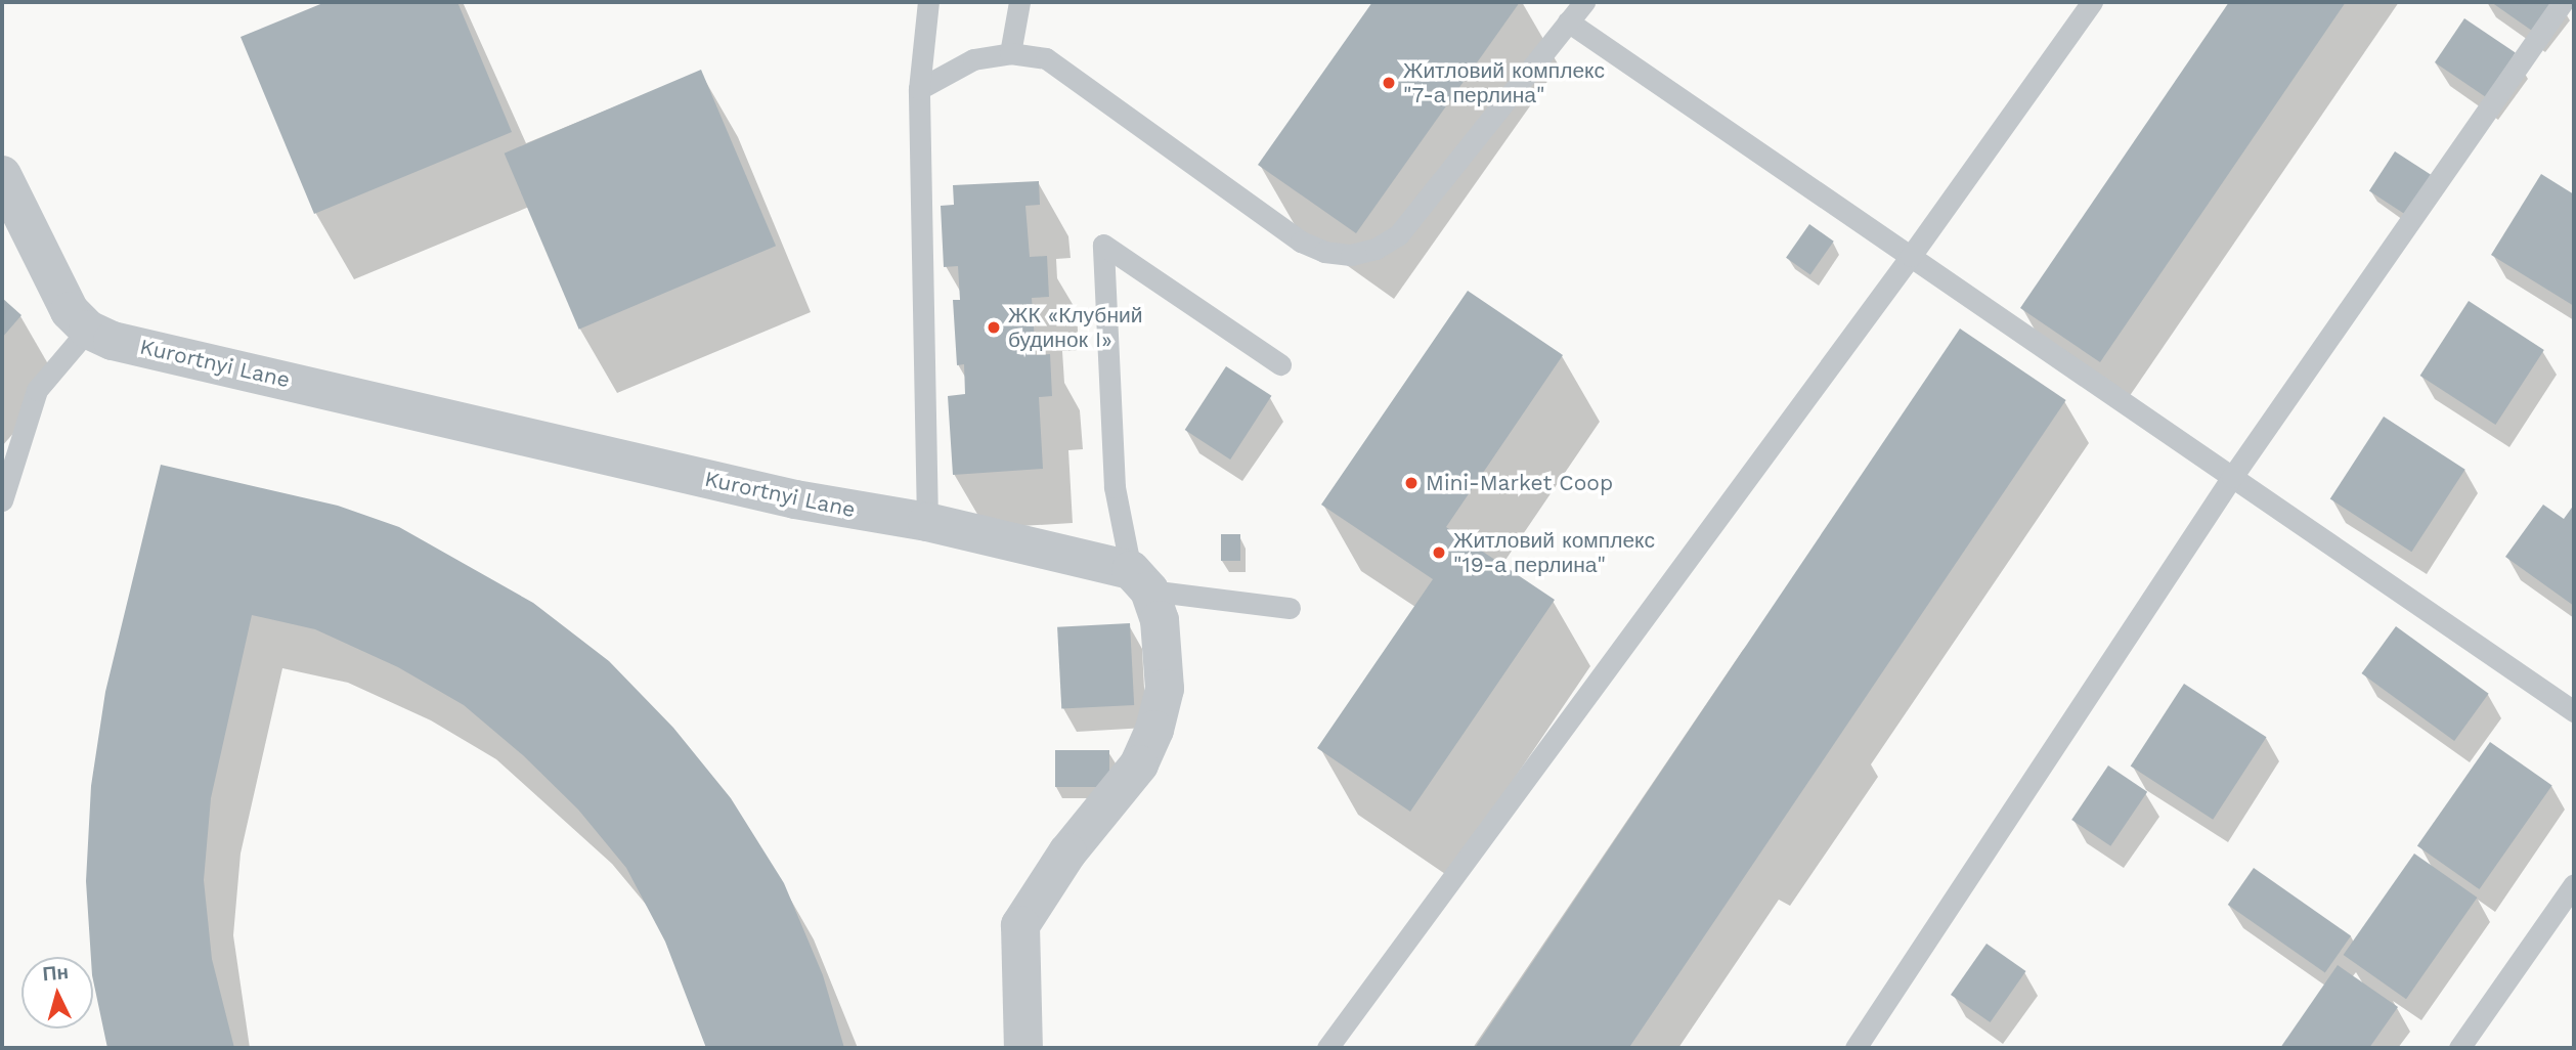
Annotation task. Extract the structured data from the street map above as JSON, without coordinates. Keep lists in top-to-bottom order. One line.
{"streets":{"street":["Kurortnyi Lane"]},"places":["Житловий комплекс \"7-а перлина\"","ЖК «Клубний будинок I»","Mini-Market Coop","Житловий комплекс \"19-а перлина\""],"north":"top"}
